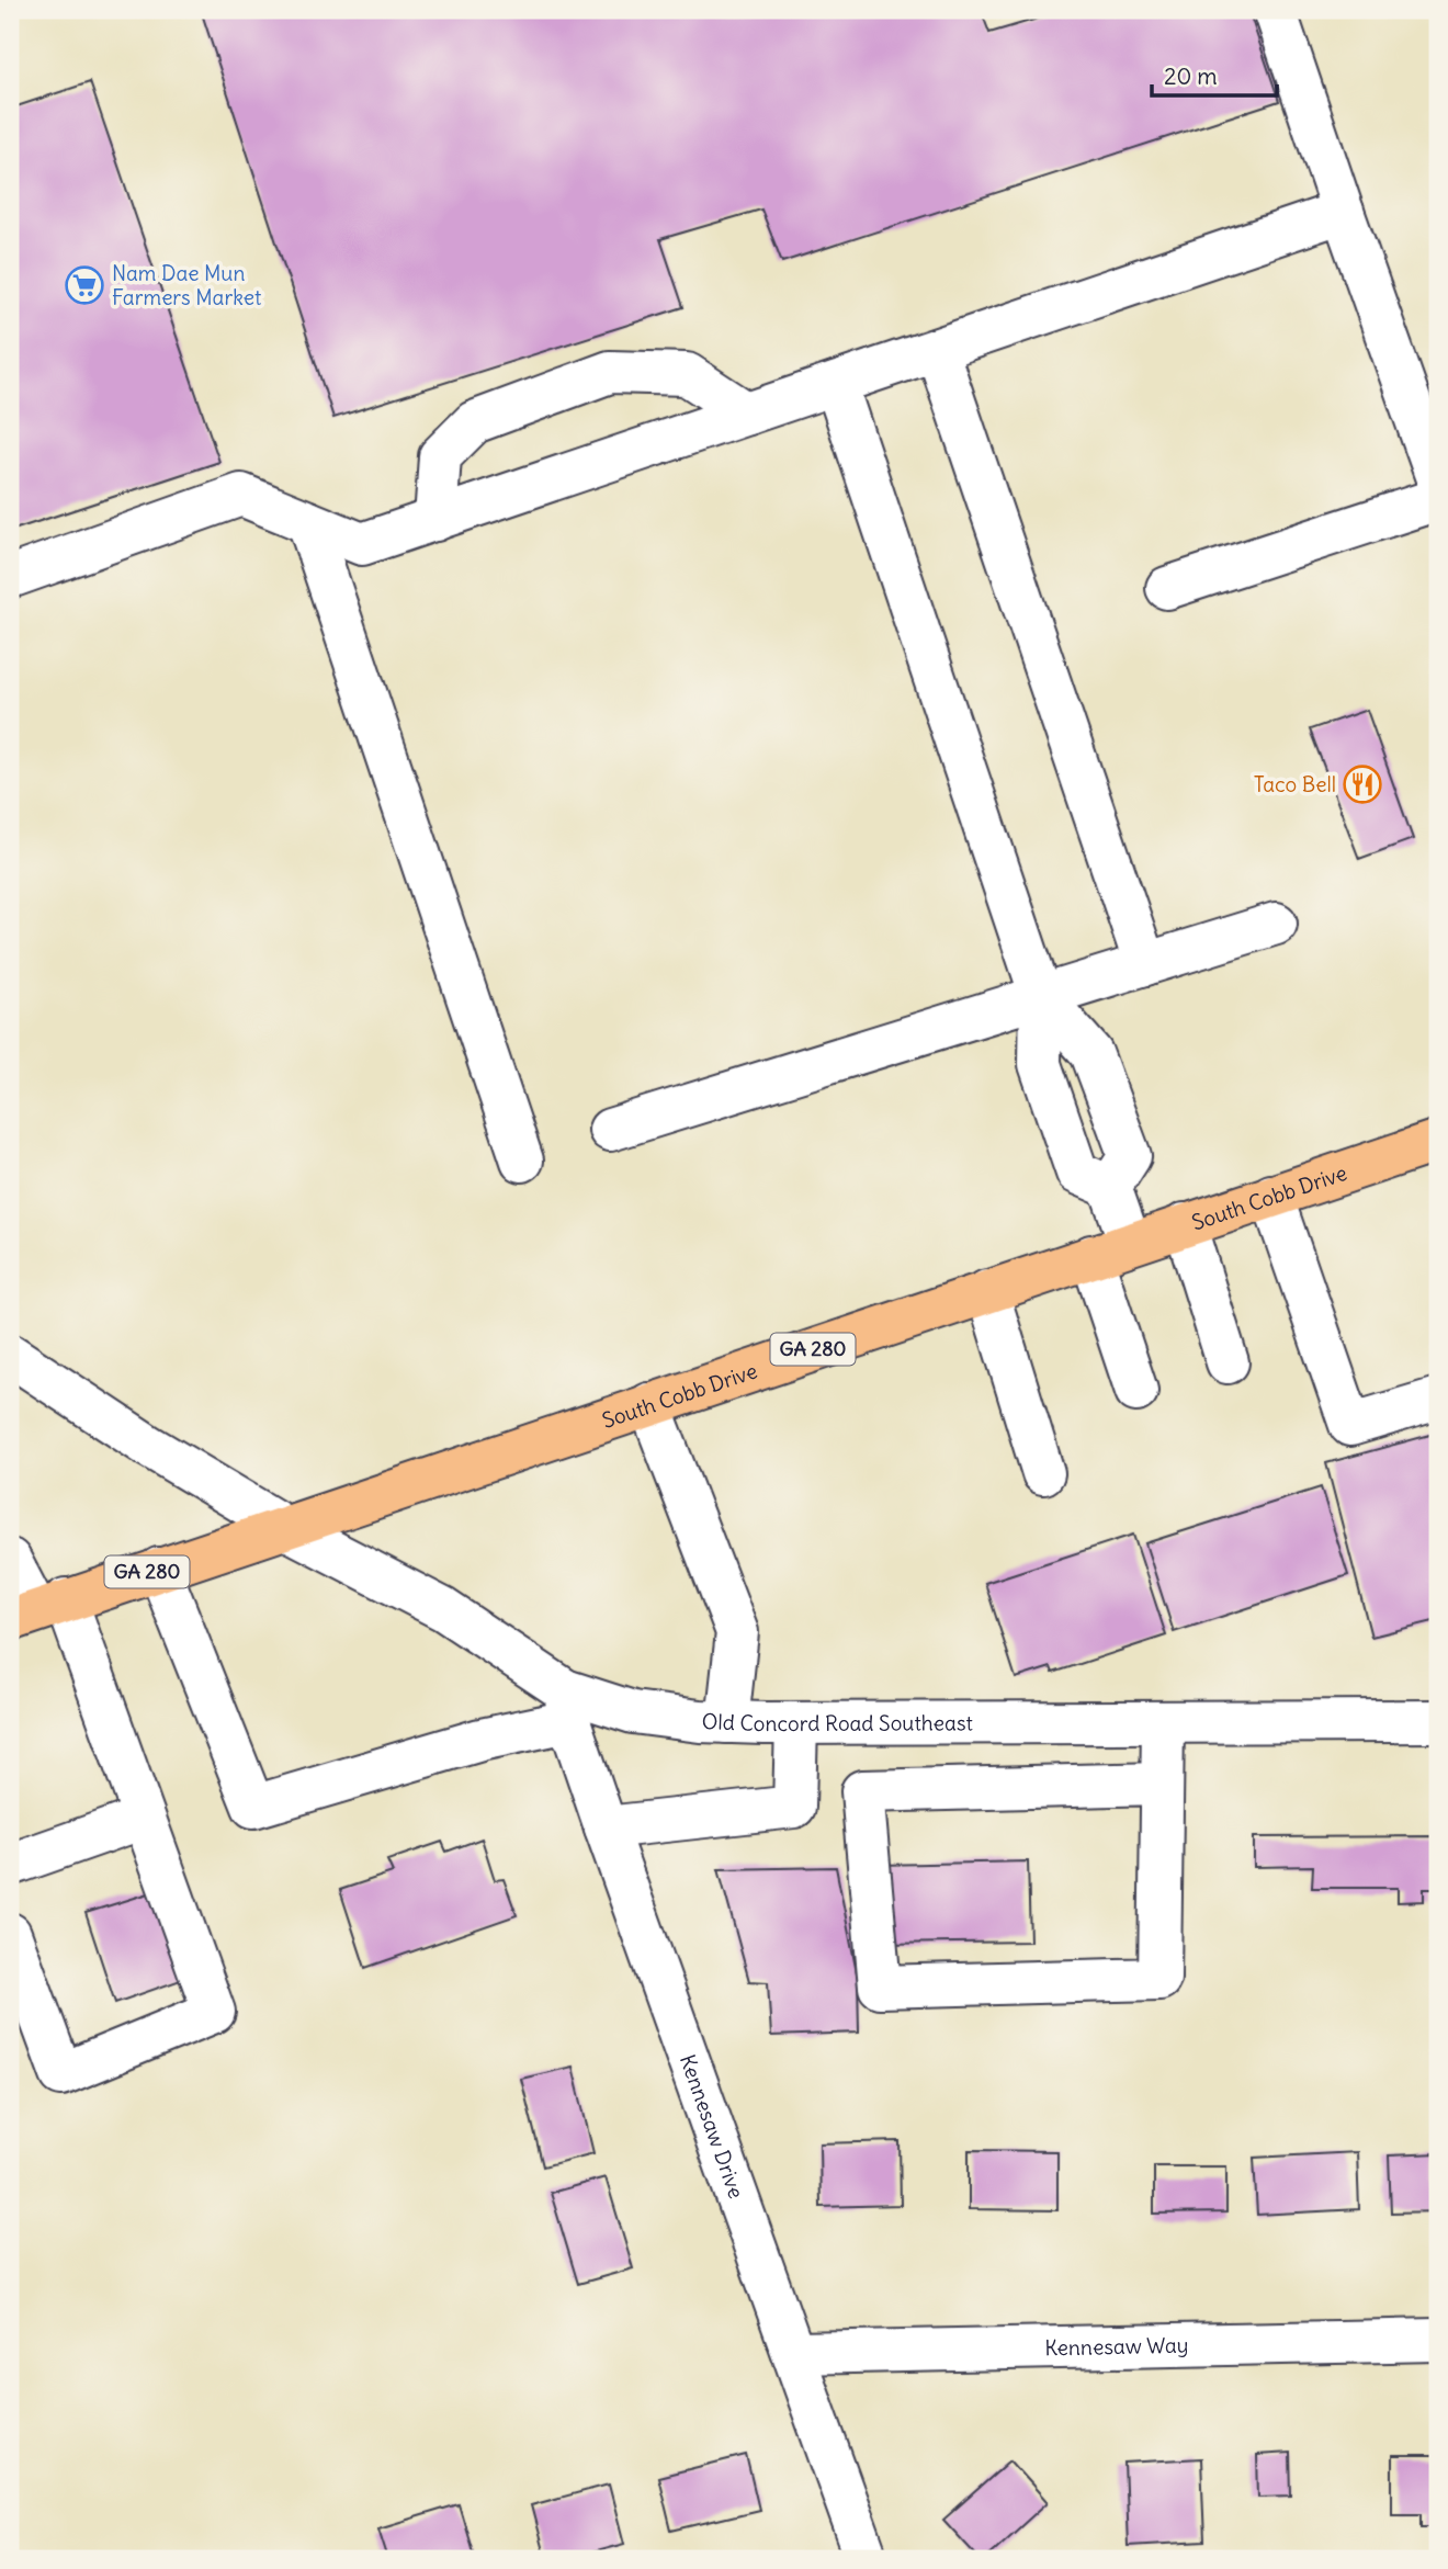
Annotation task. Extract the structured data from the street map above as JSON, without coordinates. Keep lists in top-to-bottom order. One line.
{"streets":{"main road":["South Cobb Drive","GA 280"],"street":["Old Concord Road Southeast","Kennesaw Drive","Kennesaw Way"]},"crossings":[["South Cobb Drive","Old Concord Road Southeast"],["Old Concord Road Southeast","Kennesaw Drive"],["Kennesaw Drive","Kennesaw Way"]],"places":{"supermarket":["Nam Dae Mun Farmers Market"],"restaurant":["Taco Bell"]},"scale_bar":"20 m"}
